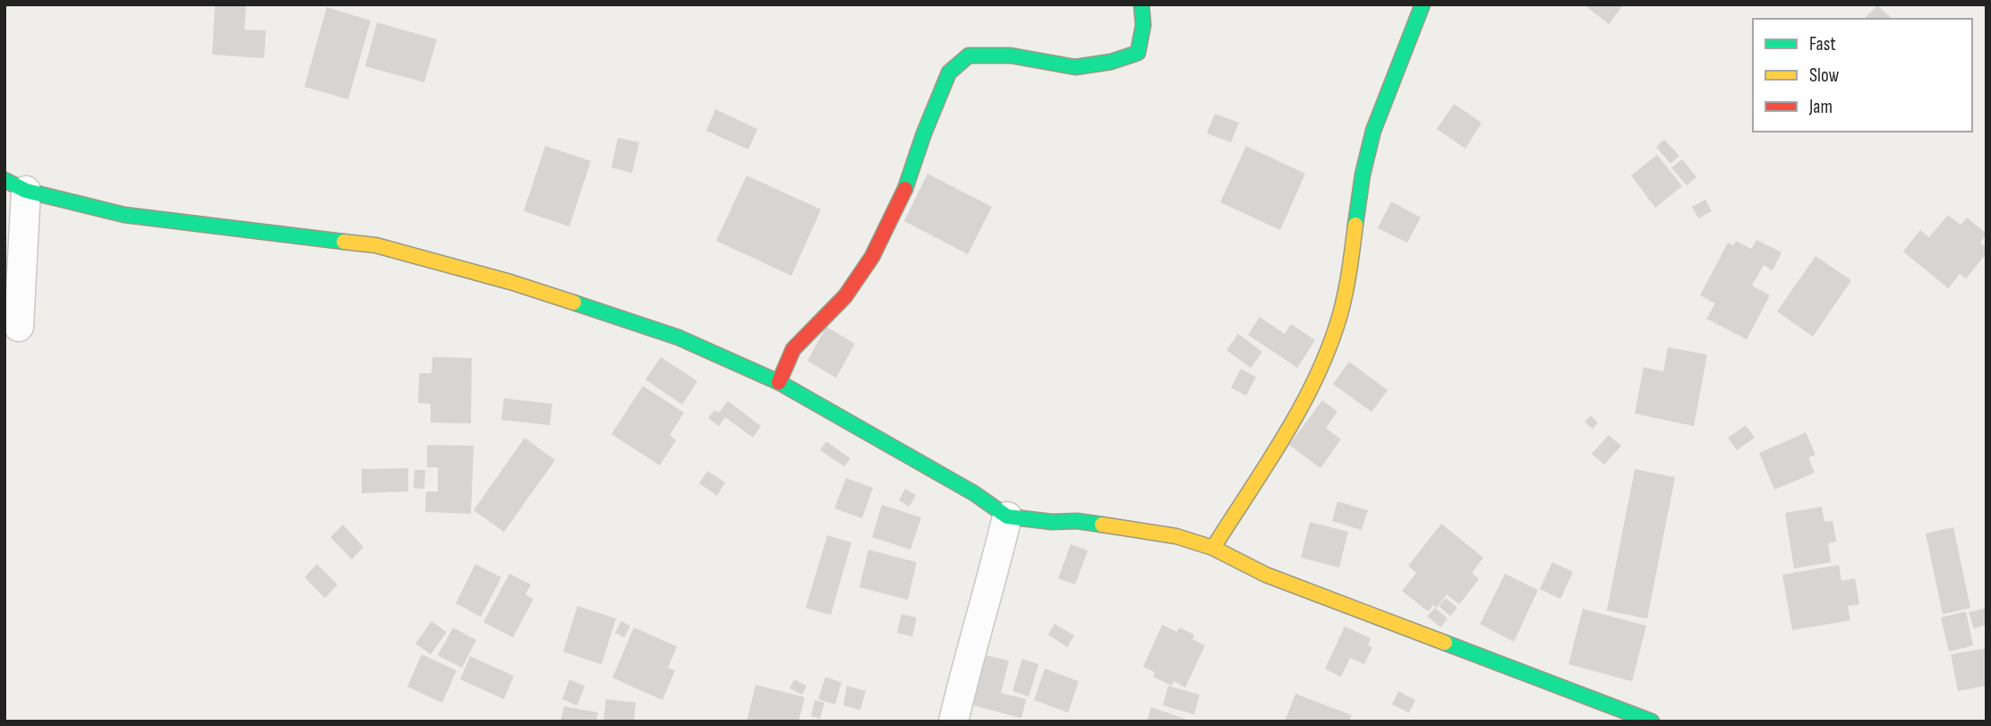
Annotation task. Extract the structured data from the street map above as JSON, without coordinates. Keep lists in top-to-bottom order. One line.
{"legend":["Fast","Slow","Jam"]}
